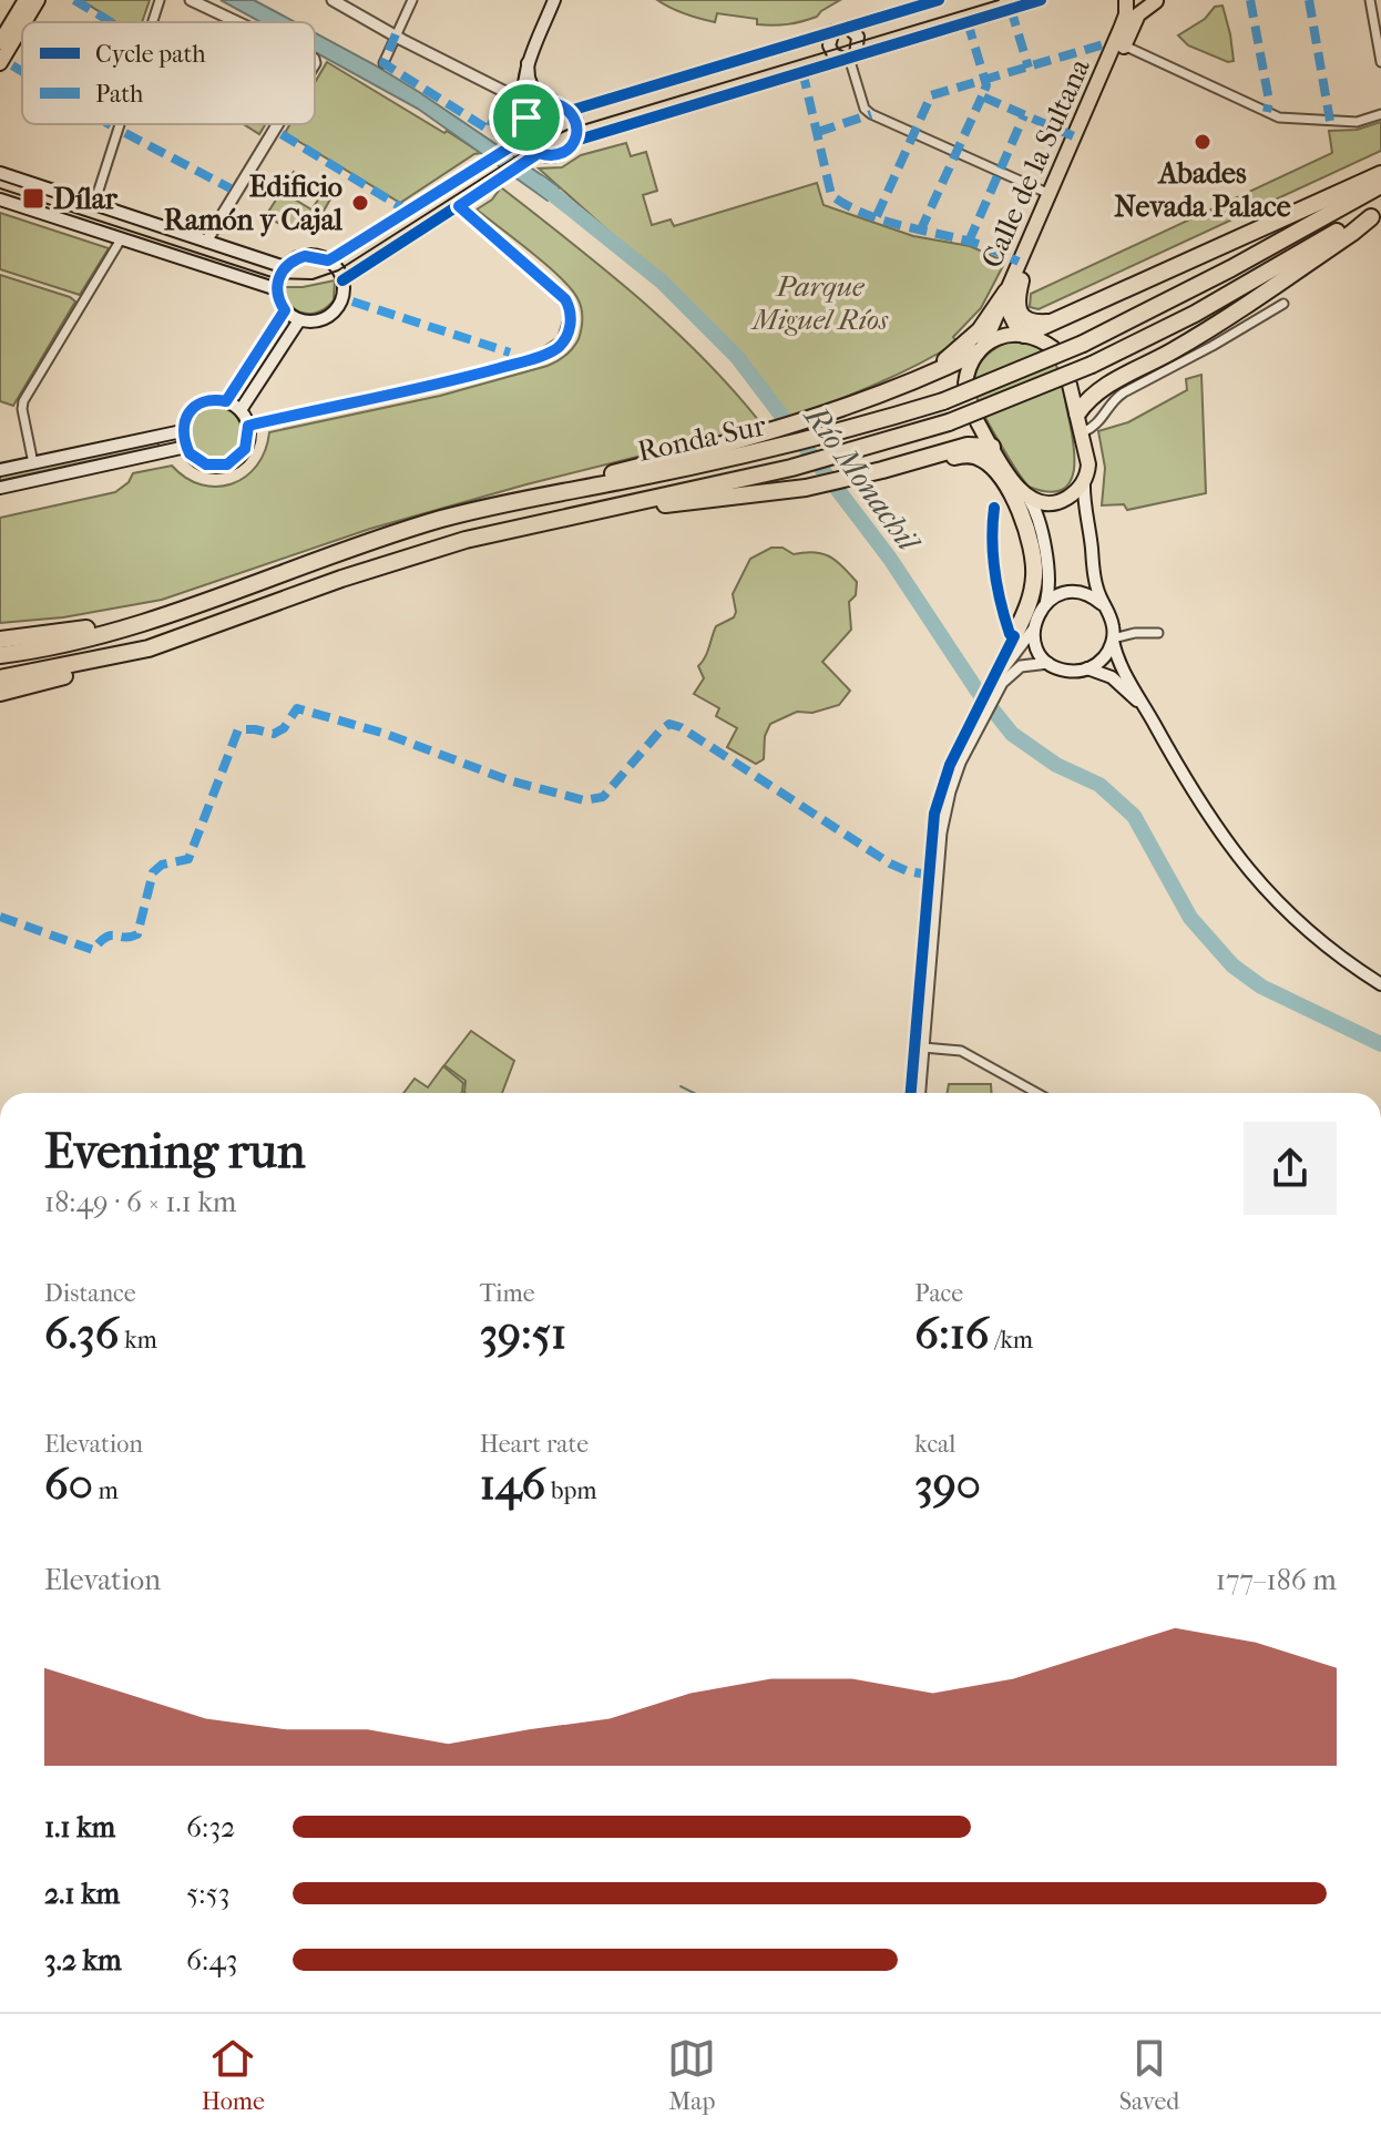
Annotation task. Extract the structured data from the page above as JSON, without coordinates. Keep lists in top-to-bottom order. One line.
{"streets":{"highway":["Ronda Sur"],"main road":["Calle de la Sultana"]},"water":["Río Monachil"],"parks":["Parque Miguel Ríos"],"places":{"other":["Abades Nevada Palace","Edificio Ramón y Cajal"],"transit":["Dílar"]},"legend":["Cycle path","Path"],"page":{"heading":["Evening run","18:49 · 6 × 1.1 km"],"stats":[["Distance","6.36 km"],["Time","39:51"],["Pace","6:16 /km"],["Elevation","60 m"],["Heart rate","146 bpm"],["kcal","390"]],"chart":["Elevation","177–186 m"],"list":[{"name":"1.1 km","note":"6:32"},{"name":"2.1 km","note":"5:53"},{"name":"3.2 km","note":"6:43"}],"tabs":["Home","Map","Saved"]}}
